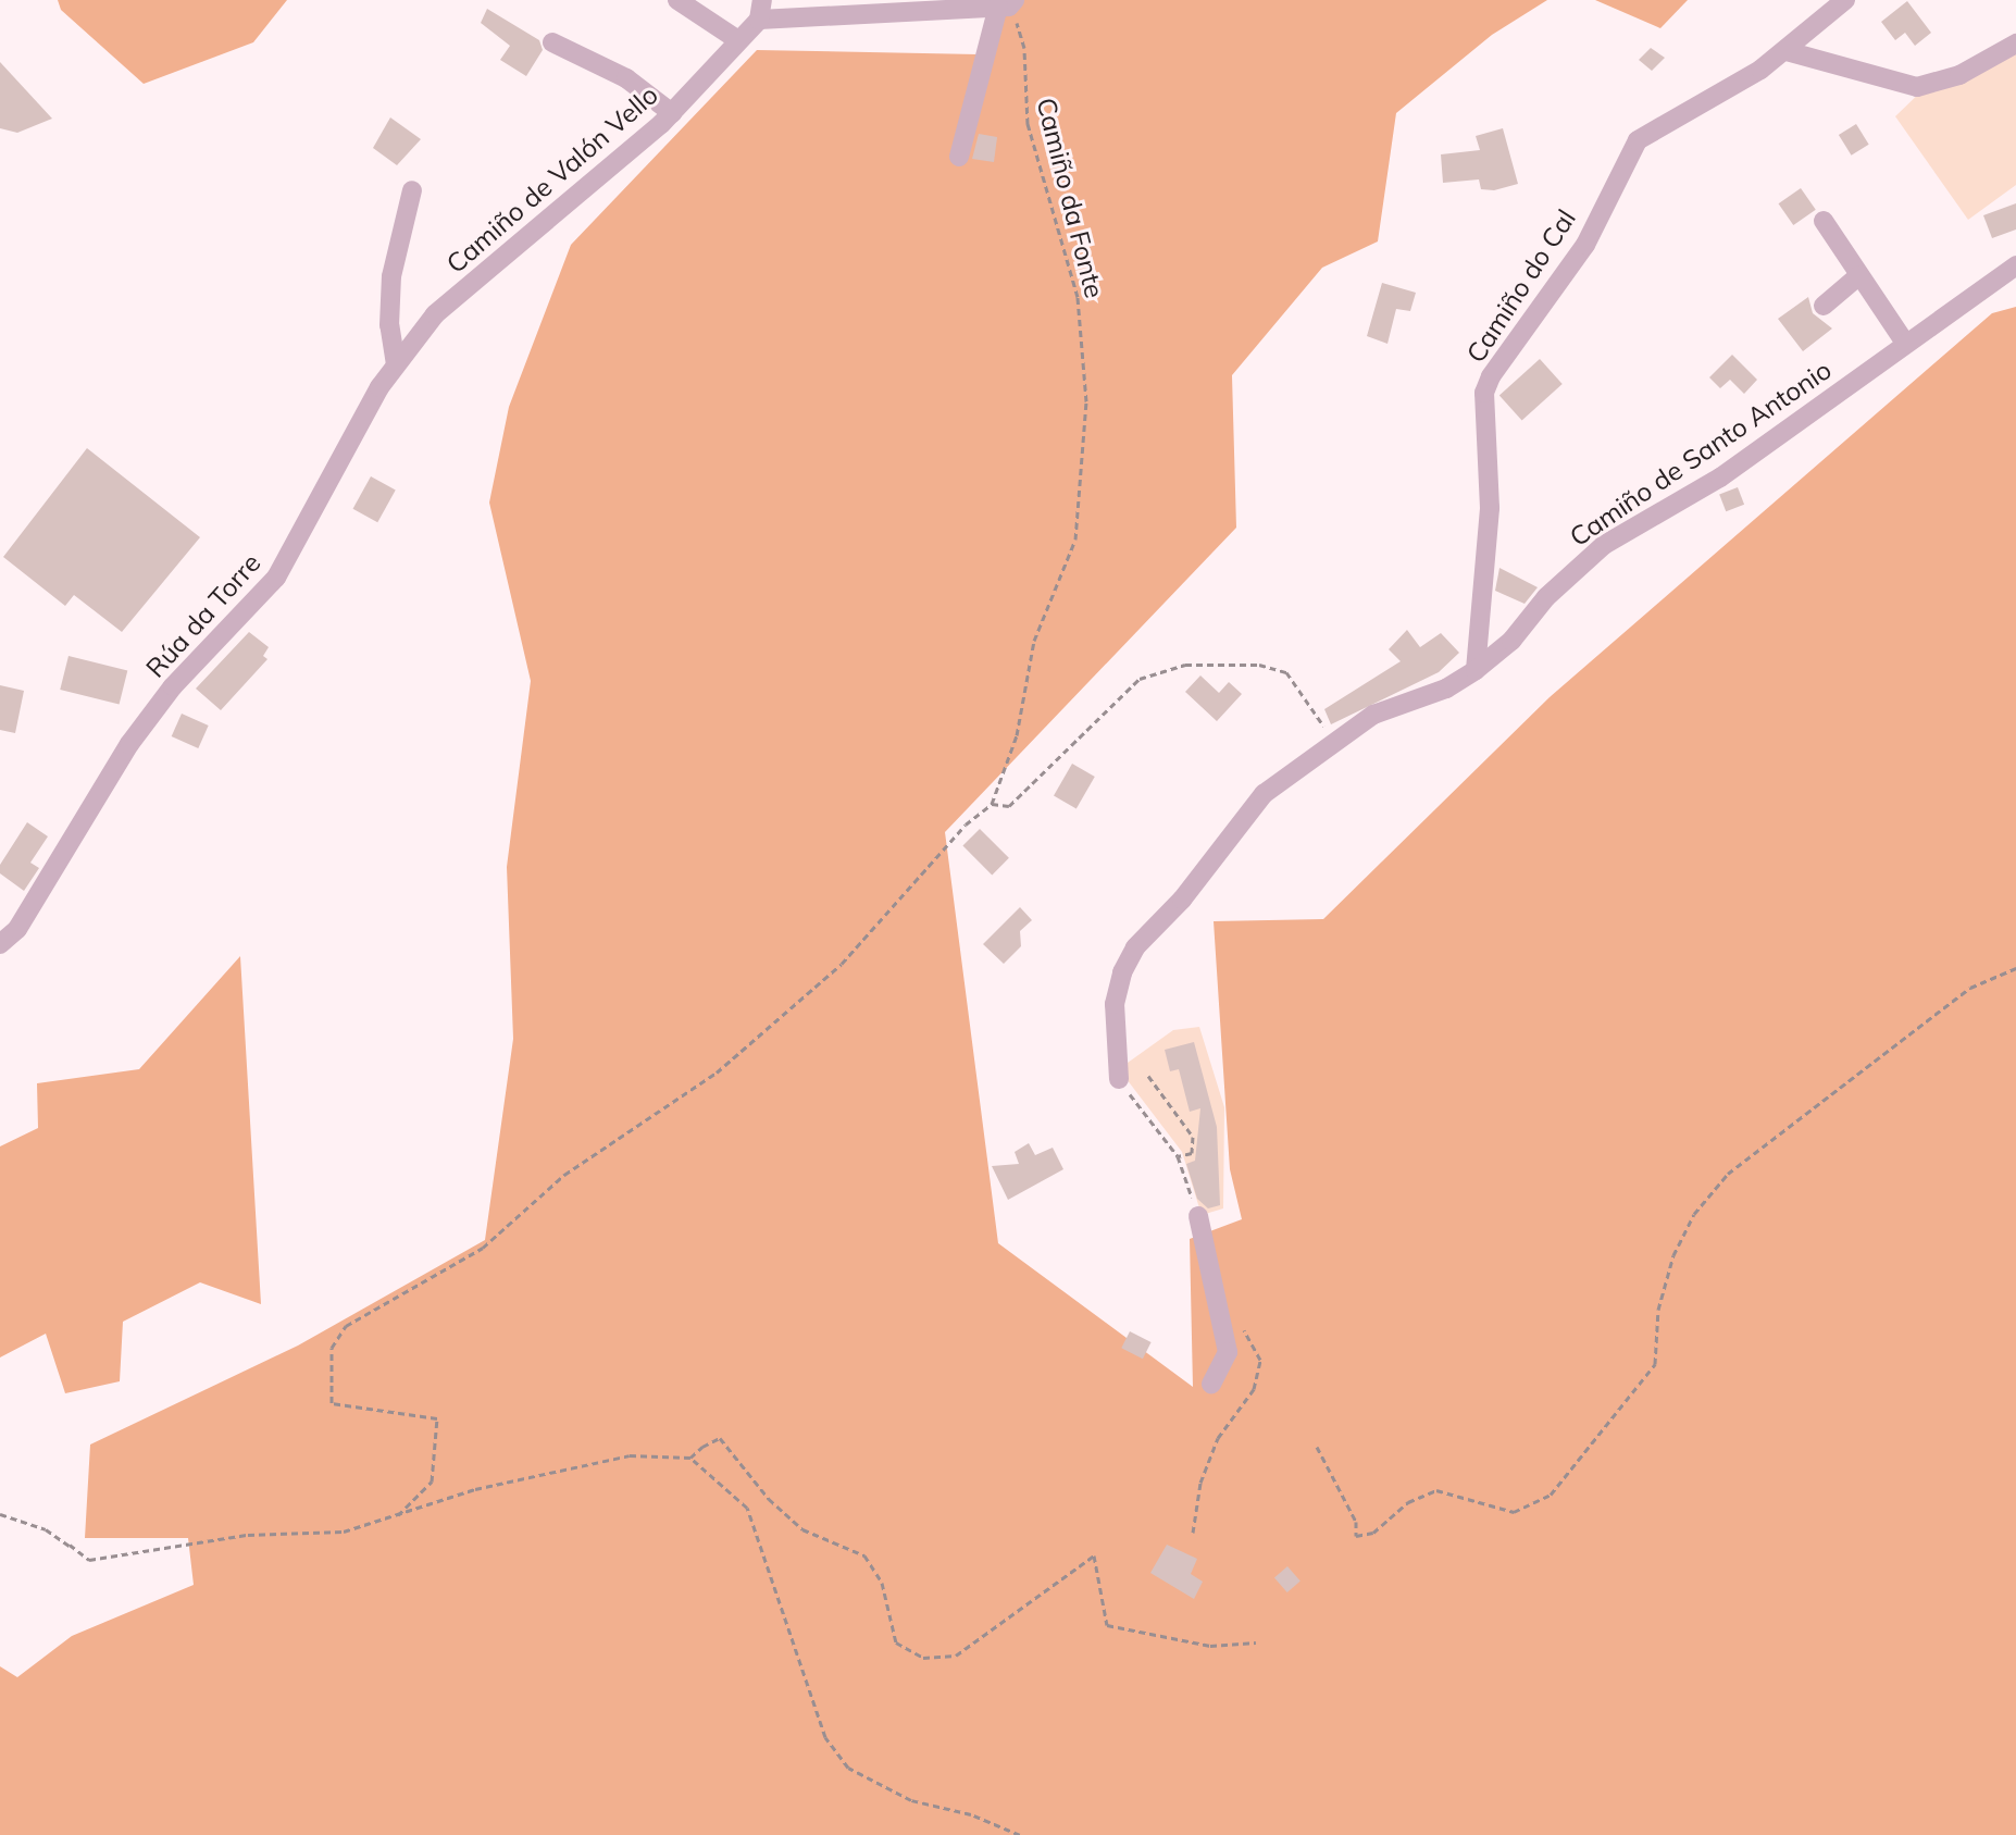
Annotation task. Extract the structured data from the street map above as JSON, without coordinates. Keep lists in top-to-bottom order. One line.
{"streets":{"street":["Camiño de Valón Vello","Camiño do Cal","Camiño de Santo Antonio","Rúa da Torre"],"path":["Camiño da Fonte"]},"crossings":[["Camiño de Valón Vello","Rúa da Torre"],["Camiño do Cal","Camiño de Santo Antonio"]]}
